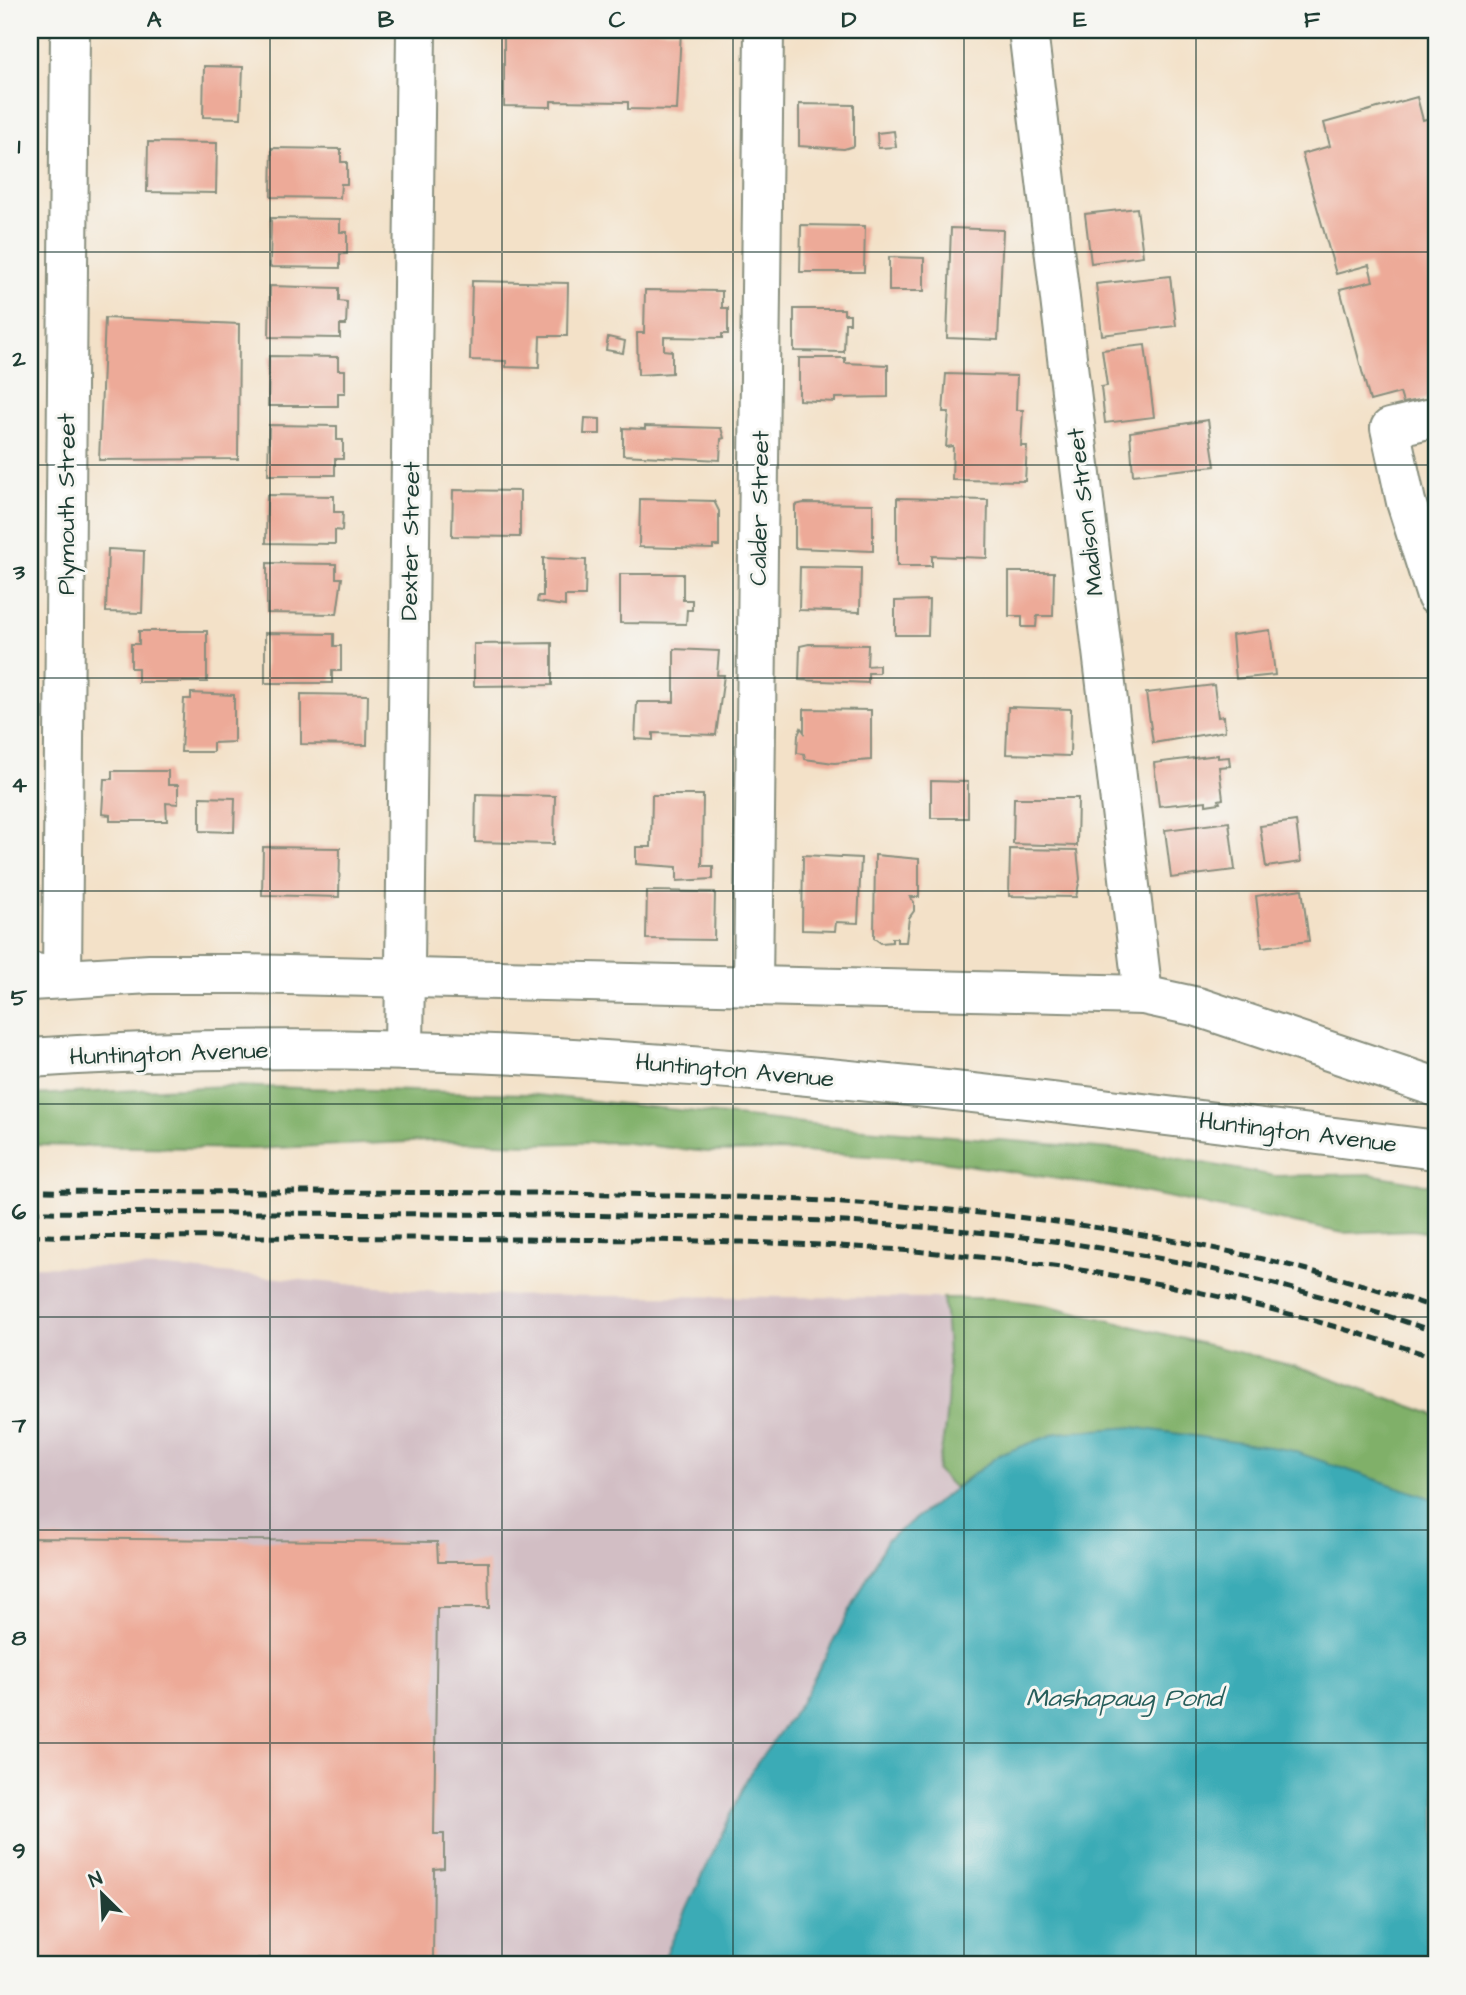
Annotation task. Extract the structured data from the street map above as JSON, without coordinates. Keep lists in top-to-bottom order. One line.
{"streets":{"street":["Plymouth Street","Calder Street","Madison Street","Dexter Street","Huntington Avenue"]},"crossings":[["Dexter Street","Huntington Avenue"]],"water":["Mashapaug Pond"],"north":"top left","grid":{"columns":["A","B","C","D","E","F"],"rows":["1","2","3","4","5","6","7","8","9"]}}
